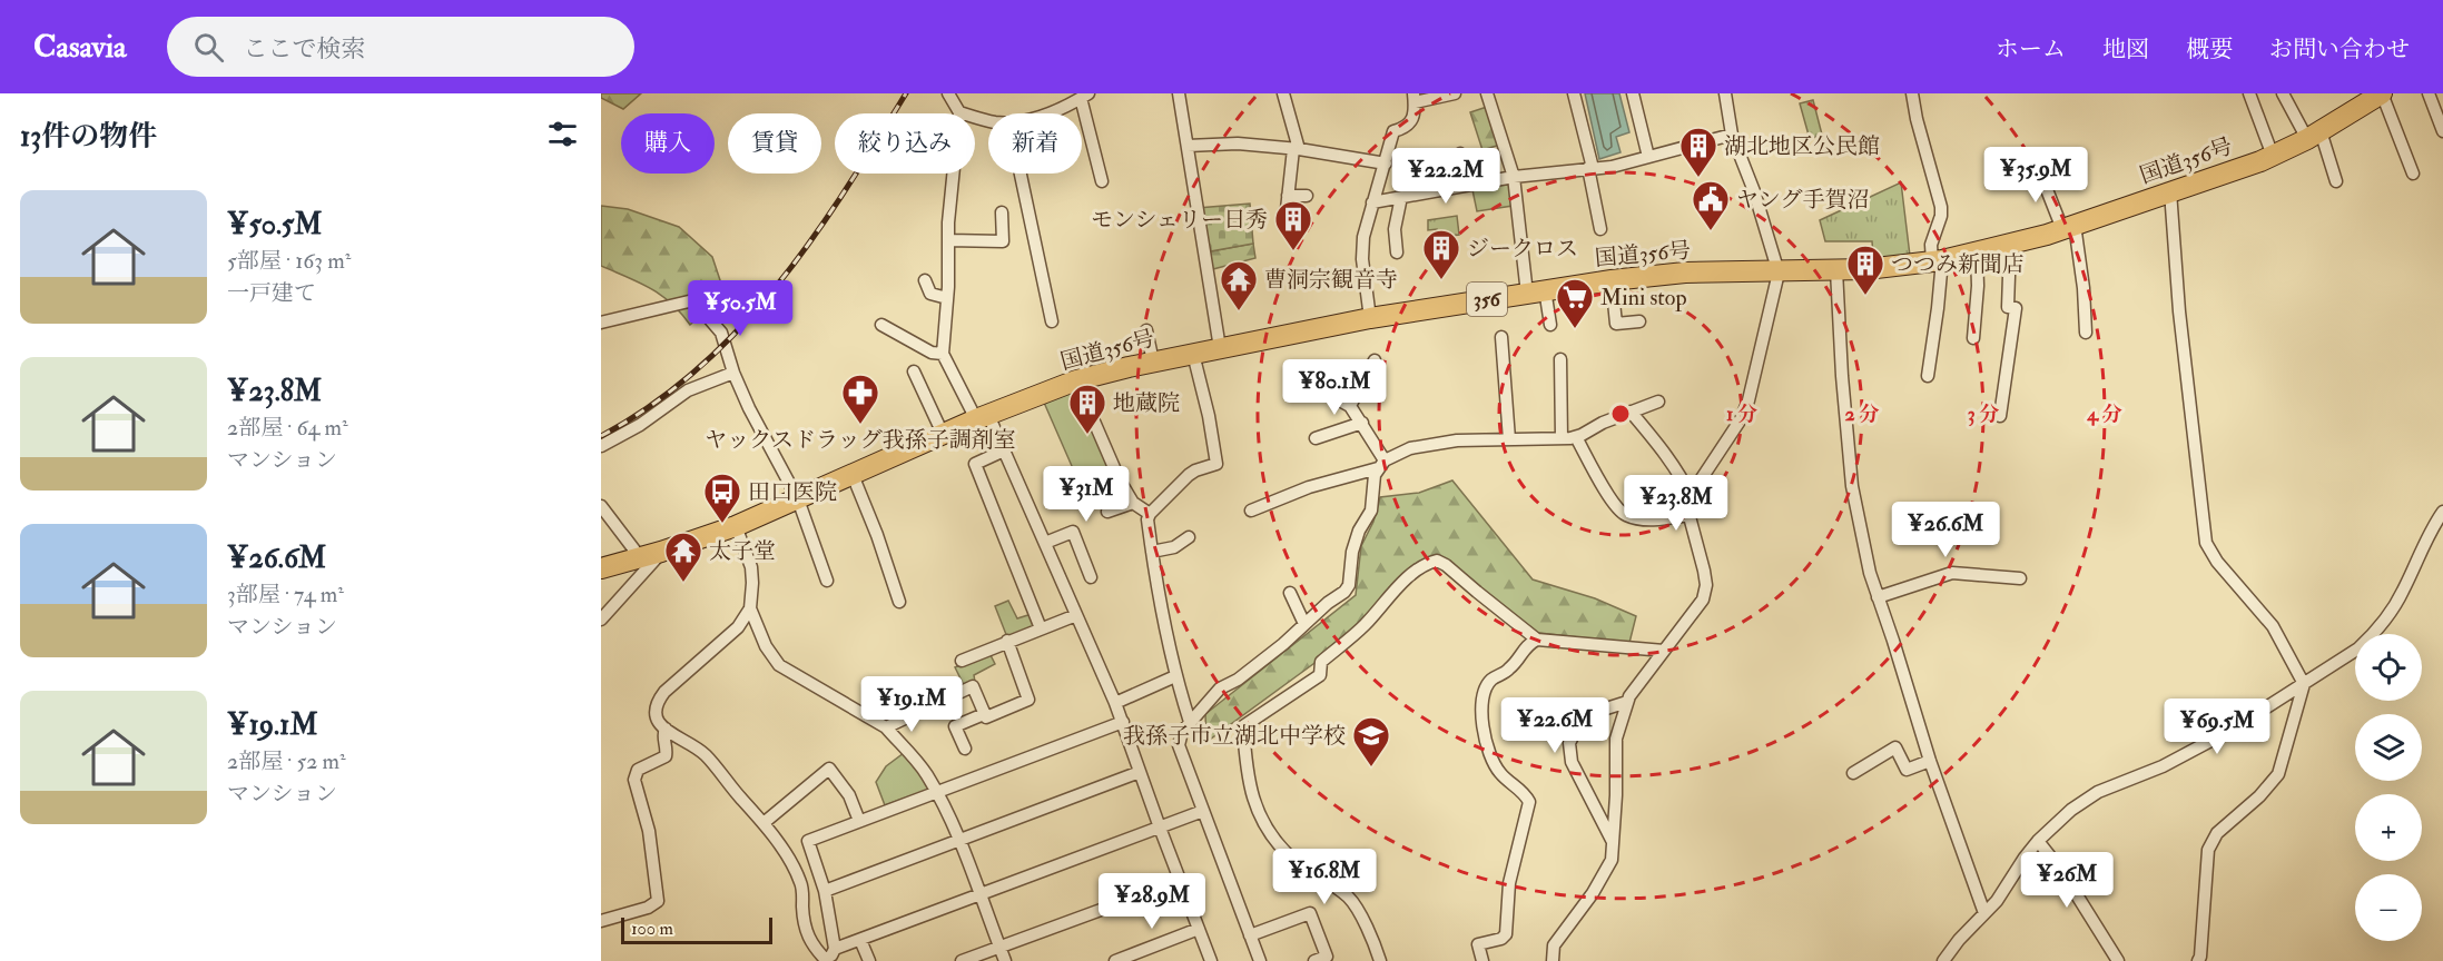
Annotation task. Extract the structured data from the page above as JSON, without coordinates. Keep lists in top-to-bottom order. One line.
{"streets":{"highway":["国道356号","356"]},"places":{"building":["湖北地区公民館","モンシェリー日秀","ジークロス","つつみ新聞店","地蔵院"],"public building":["ヤング手賀沼"],"temple":["曹洞宗観音寺","太子堂"],"supermarket":["Mini stop"],"pharmacy":["ヤックスドラッグ我孫子調剤室"],"bus stop":["田口医院"],"school or university":["我孫子市立湖北中学校"]},"scale_bar":"100 m","page":{"header":"Casavia","search":"ここで検索","nav":["ホーム","地図","概要","お問い合わせ"],"heading":"13件の物件","chip":["購入","賃貸","絞り込み","新着"],"price":["¥35.9M","¥22.2M","¥50.5M","¥80.1M","¥31M","¥23.8M","¥26.6M","¥19.1M","¥22.6M","¥69.5M","¥16.8M","¥26M","¥28.9M"],"list":[{"name":"¥50.5M","note":"5部屋 · 163 m² · 一戸建て"},{"name":"¥23.8M","note":"2部屋 · 64 m² · マンション"},{"name":"¥26.6M","note":"3部屋 · 74 m² · マンション"},{"name":"¥19.1M","note":"2部屋 · 52 m² · マンション"}],"map_buttons":["+","−"],"scale":"100 m"},"rings":["1 分","2 分","3 分","4 分"]}
